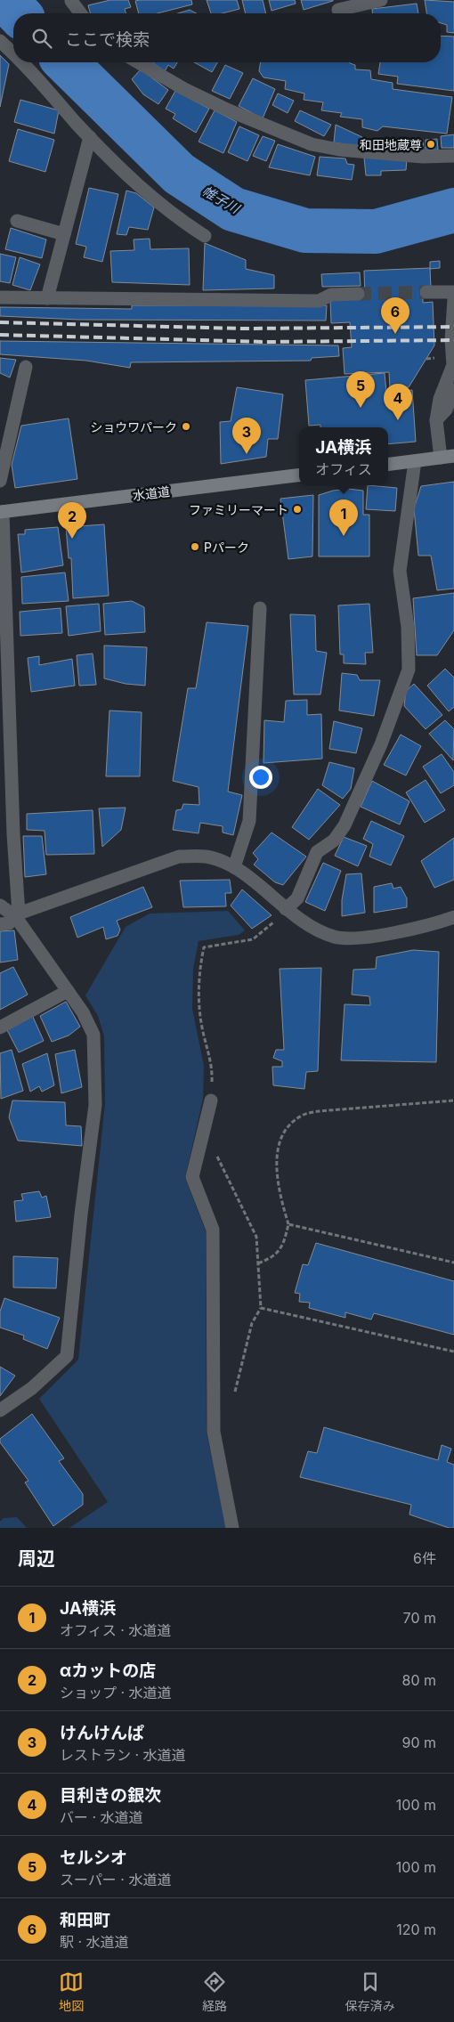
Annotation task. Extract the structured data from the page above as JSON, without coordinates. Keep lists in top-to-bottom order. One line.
{"streets":{"street":["水道道"]},"water":["帷子川"],"places":["和田地蔵尊","ショウワパーク","ファミリーマート","Pパーク"],"page":{"search":"ここで検索","pins":["6","5","4","3","1","2"],"popup":["JA横浜","オフィス"],"heading":["周辺","6件"],"list":[{"mark":"1","name":"JA横浜","note":"オフィス · 水道道","value":"70 m"},{"mark":"2","name":"αカットの店","note":"ショップ · 水道道","value":"80 m"},{"mark":"3","name":"けんけんぱ","note":"レストラン · 水道道","value":"90 m"},{"mark":"4","name":"目利きの銀次","note":"バー · 水道道","value":"100 m"},{"mark":"5","name":"セルシオ","note":"スーパー · 水道道","value":"100 m"},{"mark":"6","name":"和田町","note":"駅 · 水道道","value":"120 m"}],"nav":["地図","経路","保存済み"]}}
